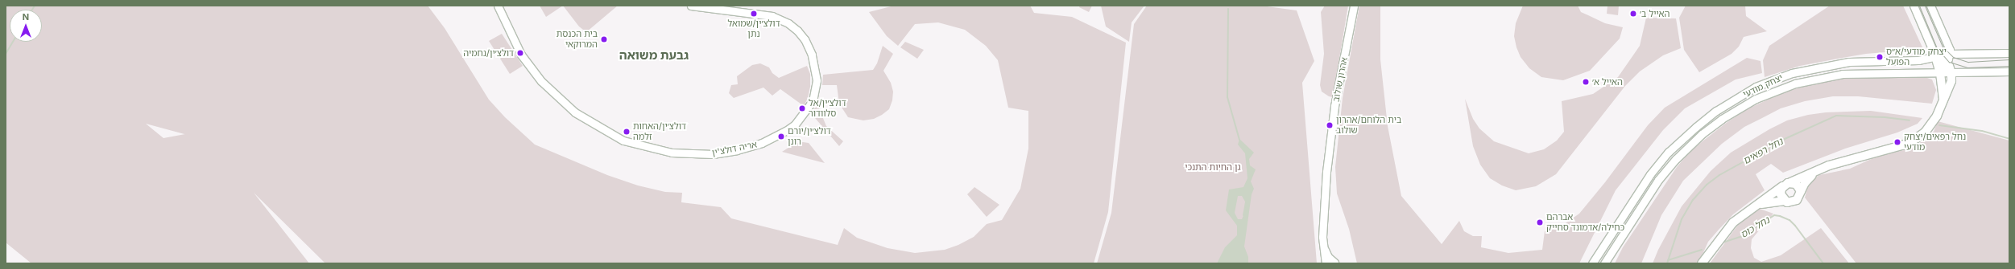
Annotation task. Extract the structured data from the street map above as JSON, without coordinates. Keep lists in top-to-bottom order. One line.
{"streets":{"street":["אהרון שולוב","יצחק מודעי","אריה דולצ'ין"]},"districts":["גבעת משואה"],"water":["נחל רפאים","נחל כוס"],"parks":["גן החיות התנכי"],"places":["דולצ׳ין/שמואל נתן","האייל ב׳","בית הכנסת המרוקאי","דולצ׳ין/נחמיה","יצחק מודעי/א״ס הפועל","האייל א׳","דולצ׳ין/אל סלוודור","בית הלוחם/אהרון שולוב","דולצ׳ין/האחות זלמה","דולצ׳ין/יורם רונן","נחל רפאים/יצחק מודעי","אברהם כחילה/אדמונד סחייק"],"north":"top"}
